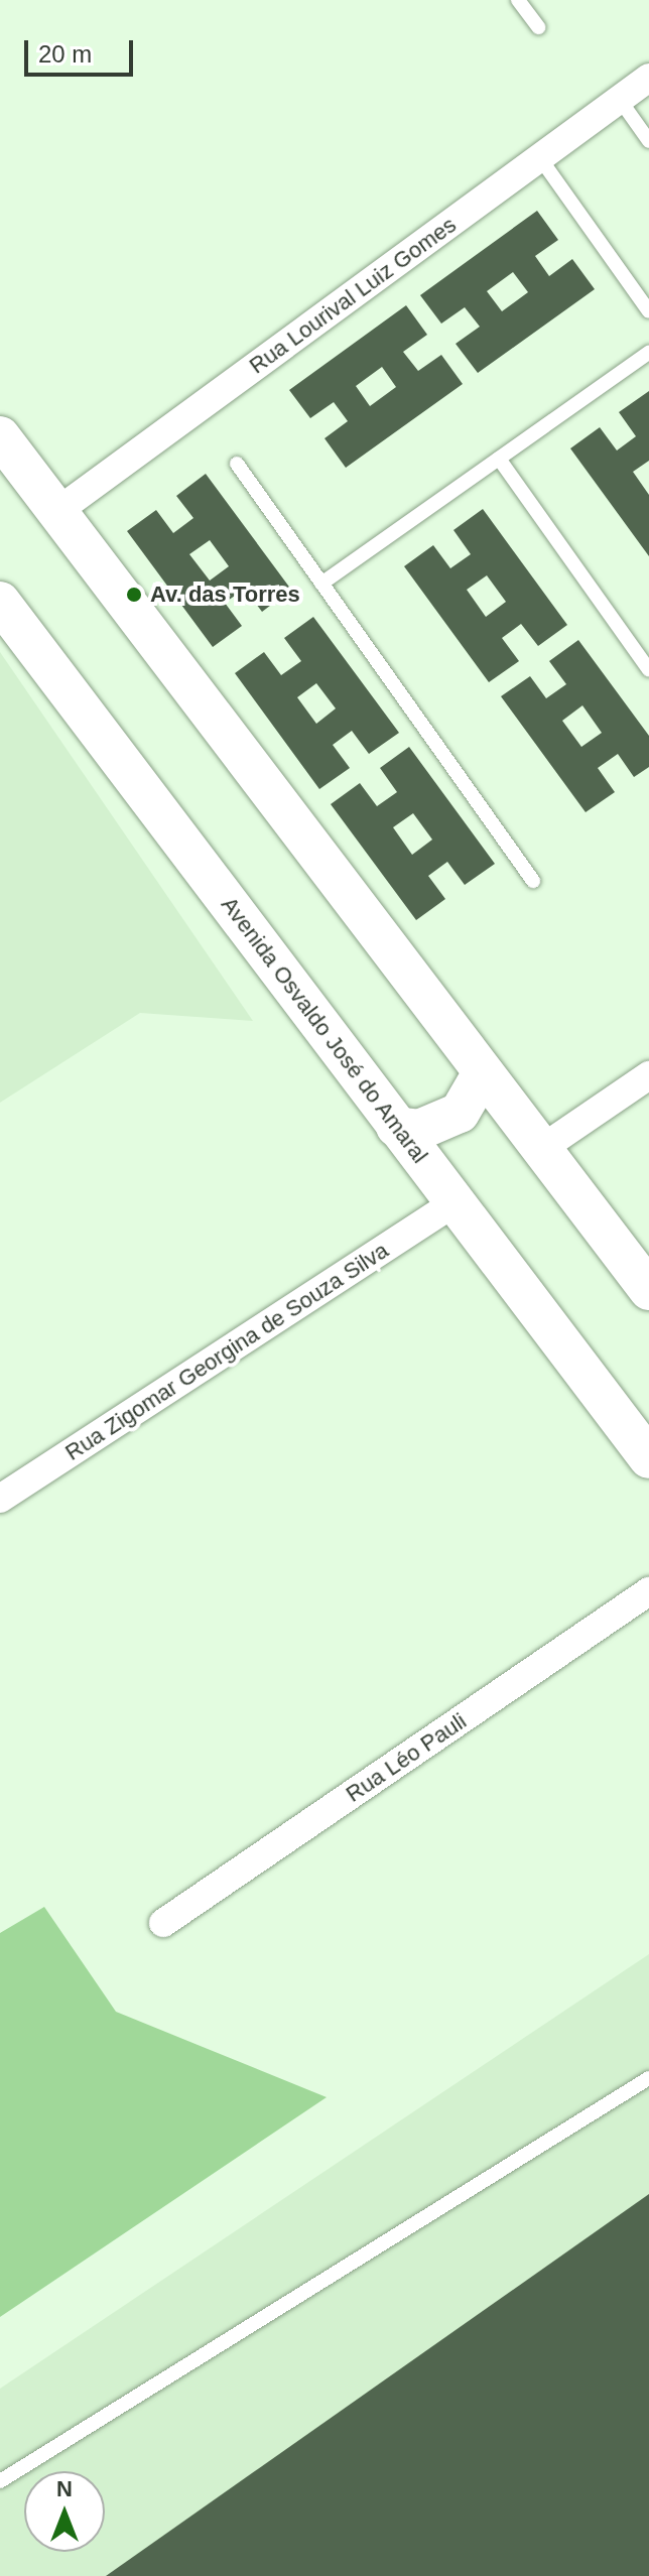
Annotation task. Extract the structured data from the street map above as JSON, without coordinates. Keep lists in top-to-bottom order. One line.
{"streets":{"main road":["Avenida Osvaldo José do Amaral"],"street":["Rua Lourival Luiz Gomes","Rua Zigomar Georgina de Souza Silva","Rua Léo Pauli"]},"crossings":[["Avenida Osvaldo José do Amaral","Rua Zigomar Georgina de Souza Silva"]],"places":["Av. das Torres"],"scale_bar":"20 m","north":"top"}
